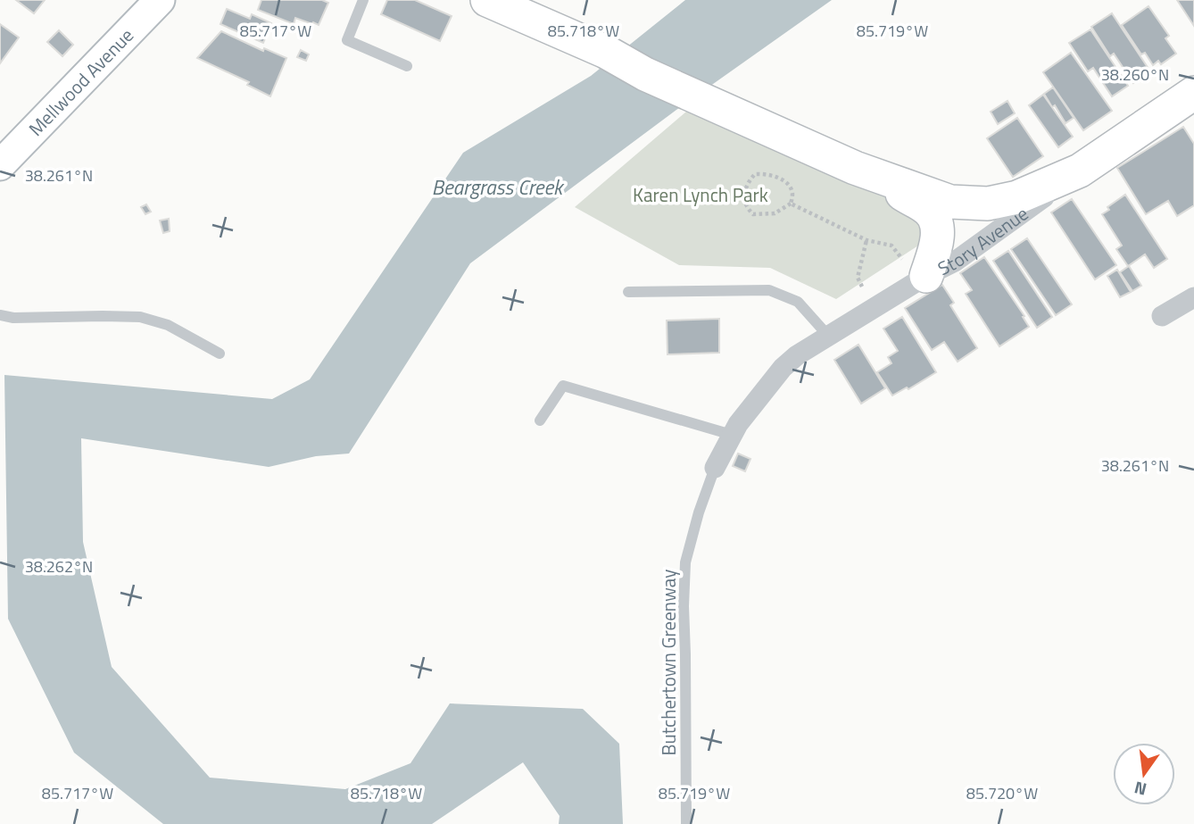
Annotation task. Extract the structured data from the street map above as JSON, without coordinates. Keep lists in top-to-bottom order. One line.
{"streets":{"main road":["Story Avenue"],"street":["Mellwood Avenue"],"lane":["Butchertown Greenway"]},"crossings":[["Story Avenue","Butchertown Greenway"]],"water":["Beargrass Creek"],"parks":["Karen Lynch Park"],"north":"bottom","coordinates":["85.717°W","85.718°W","85.719°W","38.260°N","38.261°N","38.262°N","85.720°W"]}
